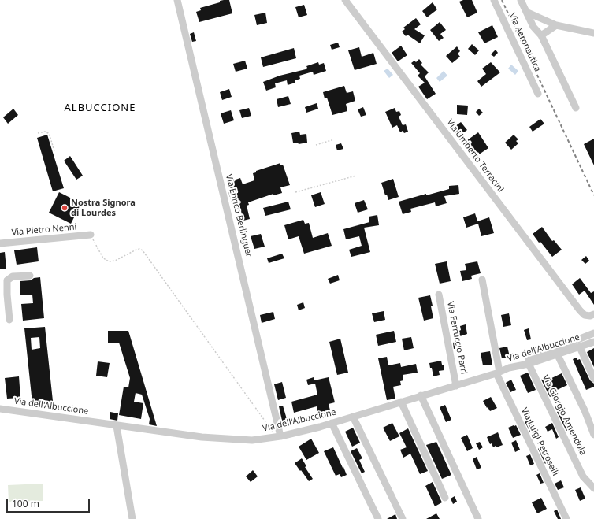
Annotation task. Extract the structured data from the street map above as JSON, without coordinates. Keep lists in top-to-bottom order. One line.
{"streets":{"street":["Via Aeronautica","Via Umberto Terracini","Via Enrico Berlinguer","Via Pietro Nenni","Via Ferruccio Parri","Via dell'Albuccione","Via Giorgio Amendola","Via Luigi Petroselli"]},"crossings":[["Via Enrico Berlinguer","Via dell'Albuccione"],["Via Ferruccio Parri","Via dell'Albuccione"],["Via dell'Albuccione","Via Giorgio Amendola"],["Via dell'Albuccione","Via Luigi Petroselli"]],"districts":["ALBUCCIONE"],"places":["Nostra Signora di Lourdes"],"scale_bar":"100 m"}
